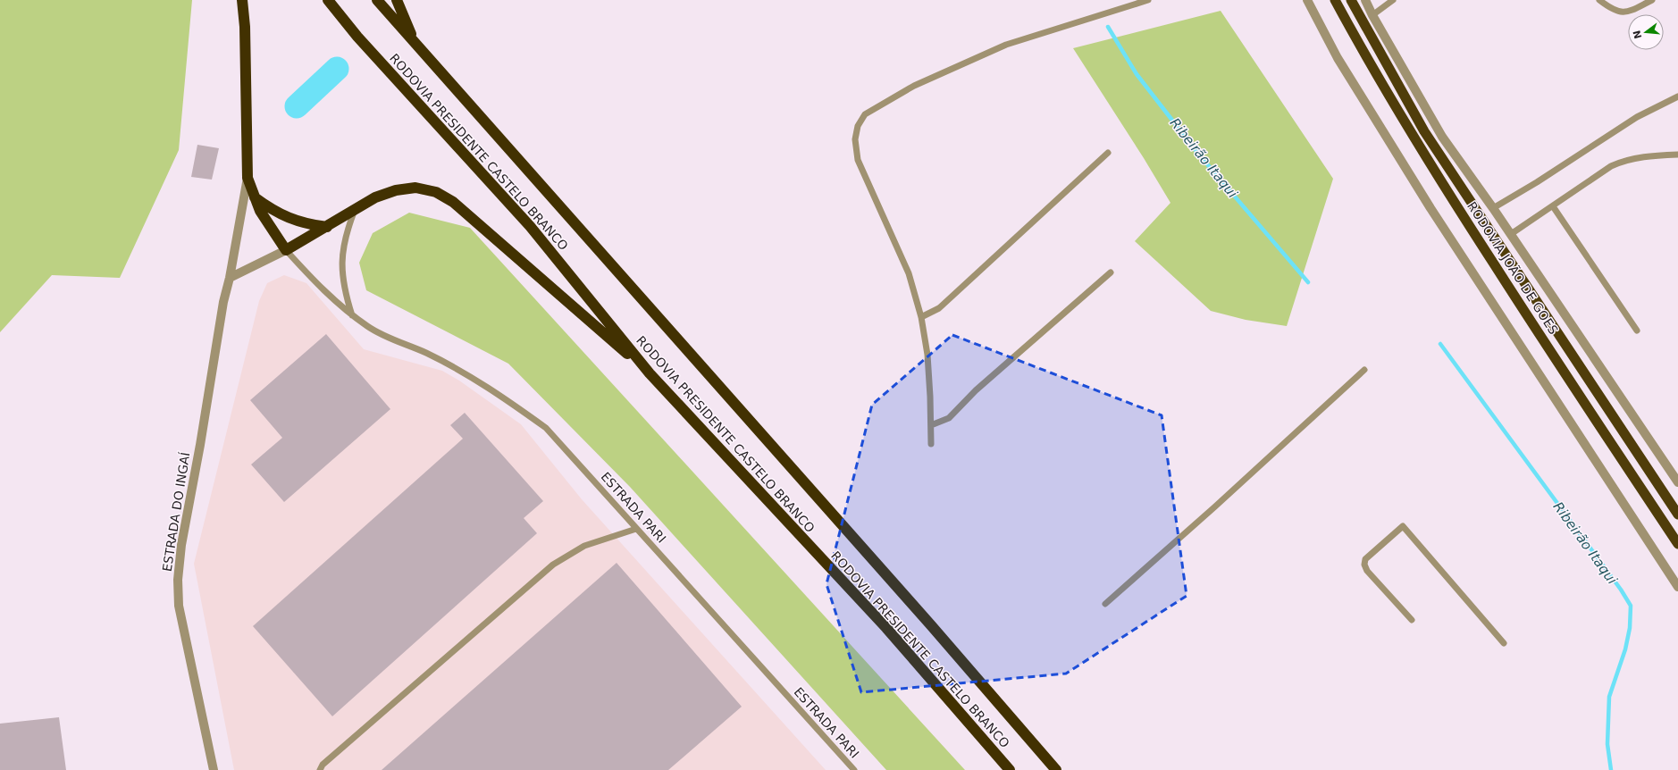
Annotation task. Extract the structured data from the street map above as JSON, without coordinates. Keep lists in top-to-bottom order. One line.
{"streets":{"highway":["RODOVIA PRESIDENTE CASTELO BRANCO","RODOVIA JOÃO DE GOES"],"street":["ESTRADA DO INGAÍ"],"lane":["ESTRADA PARI"]},"water":["Ribeirão Itaqui"],"north":"left"}
